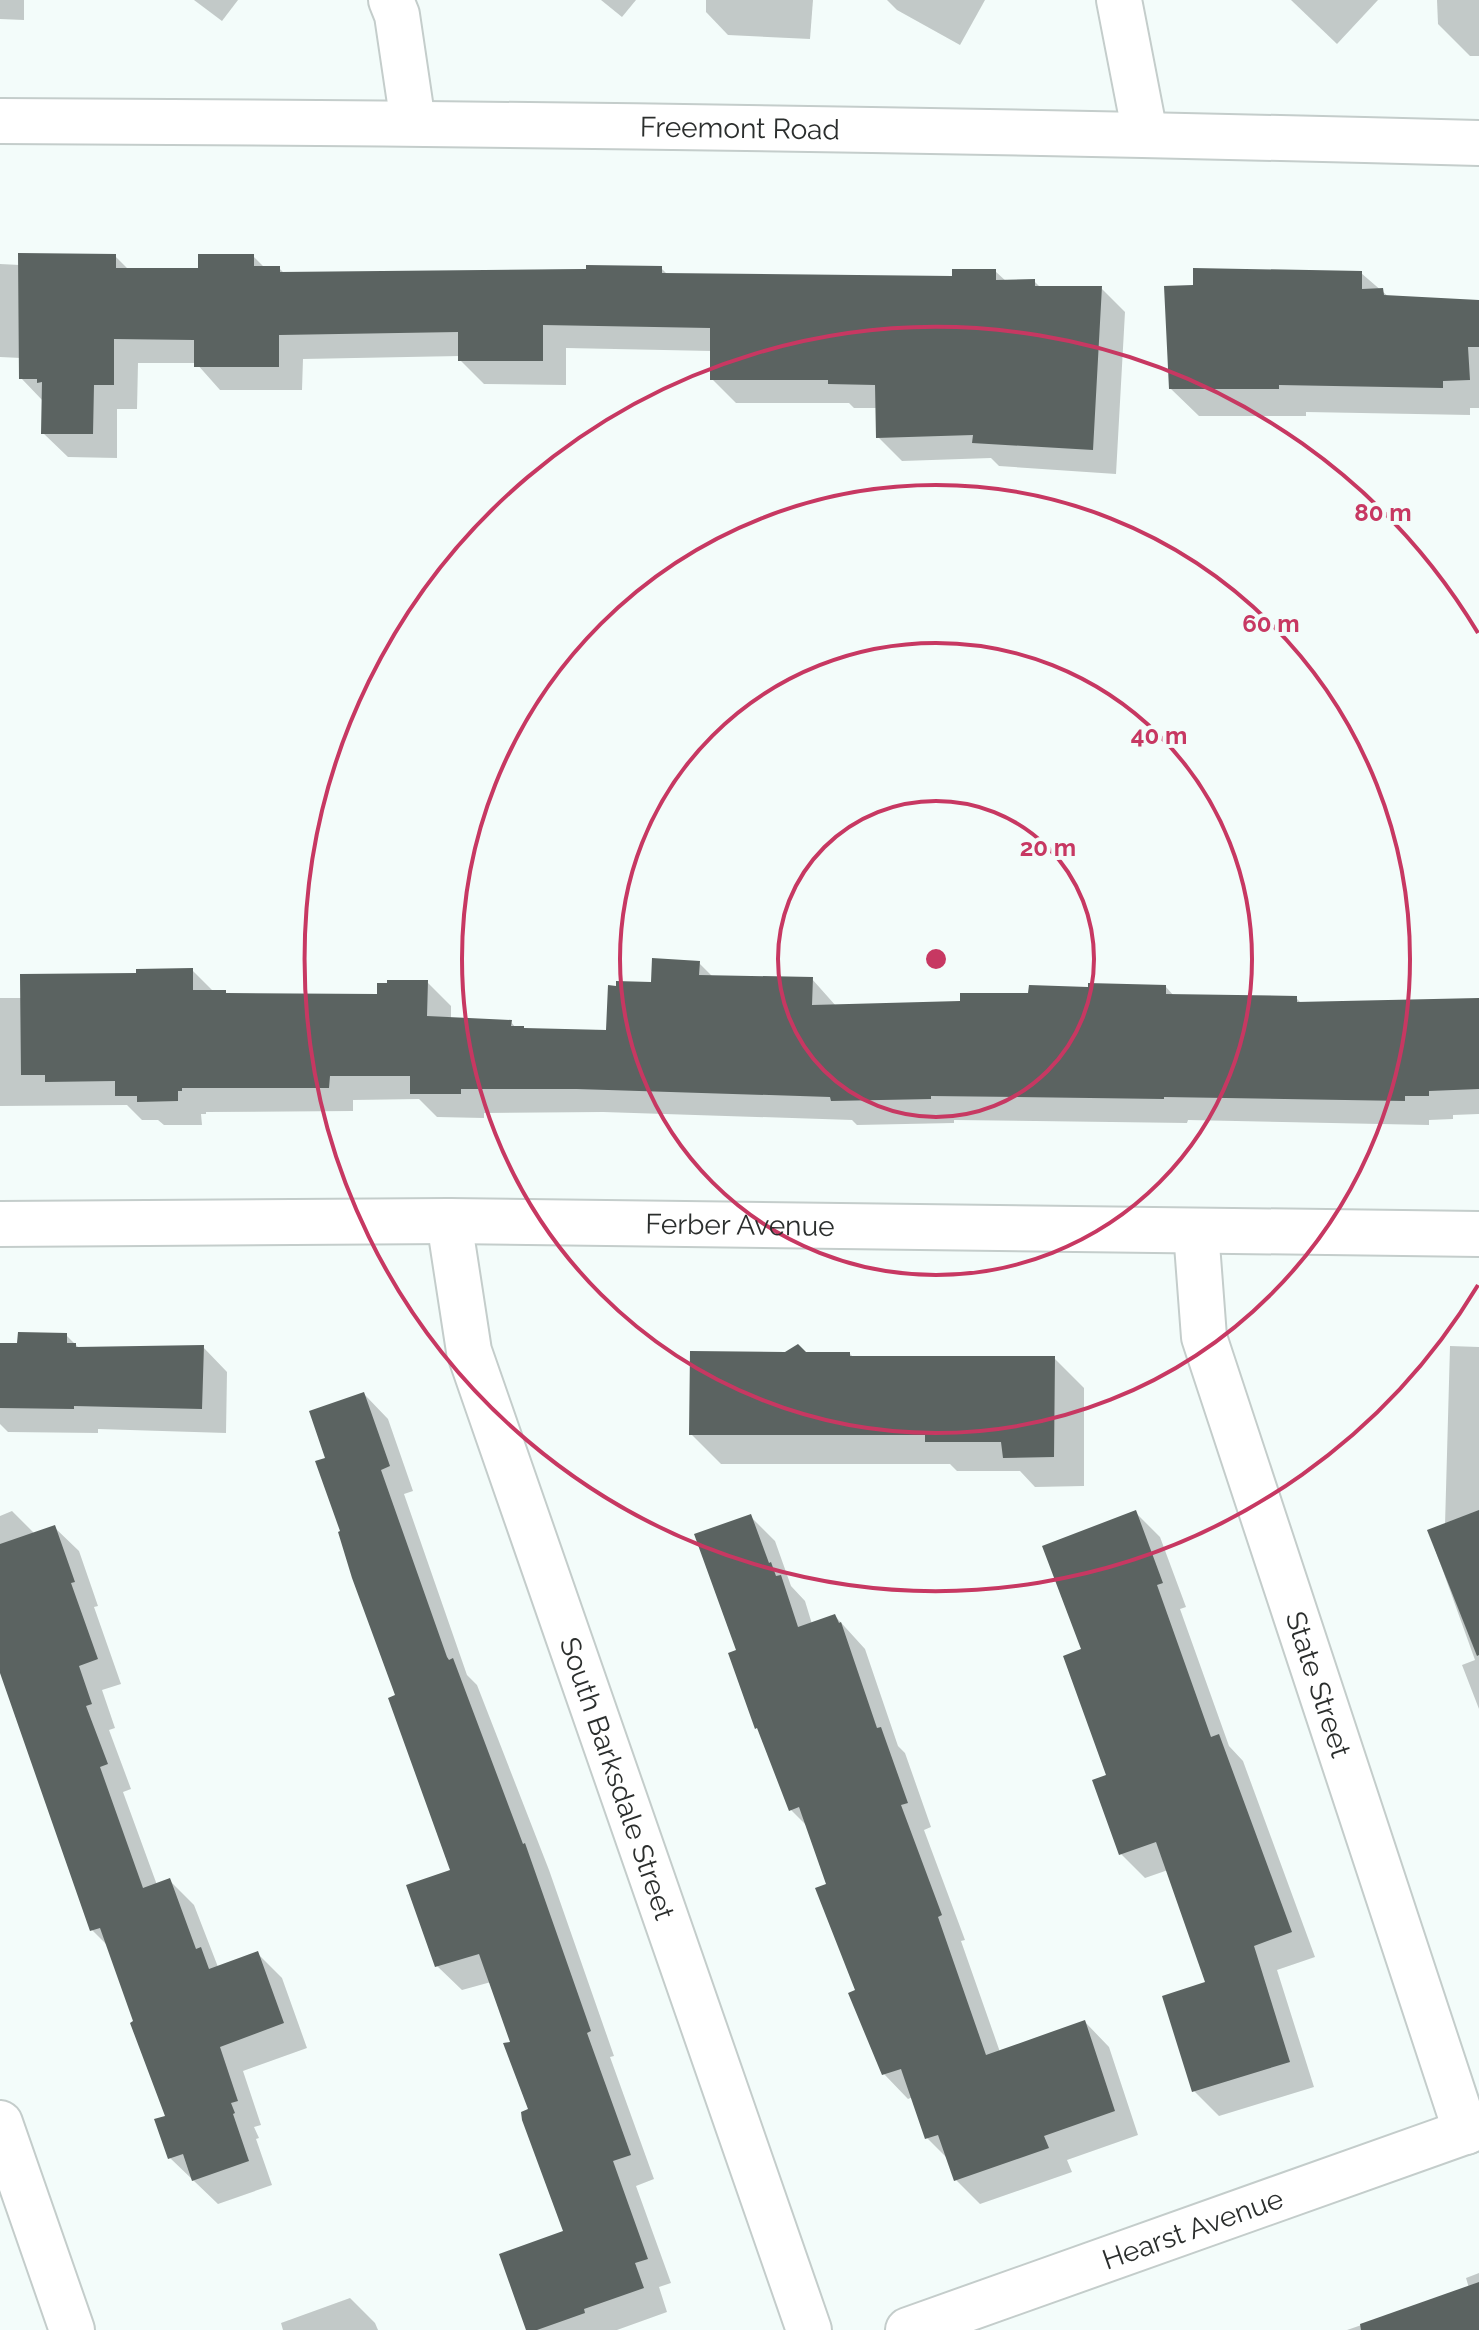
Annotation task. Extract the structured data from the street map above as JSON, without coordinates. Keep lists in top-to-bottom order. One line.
{"streets":{"street":["Freemont Road","Ferber Avenue","State Street","South Barksdale Street","Hearst Avenue"]},"crossings":[["Ferber Avenue","State Street"],["Ferber Avenue","South Barksdale Street"],["State Street","Hearst Avenue"]],"rings":["80 m","60 m","40 m","20 m"]}
